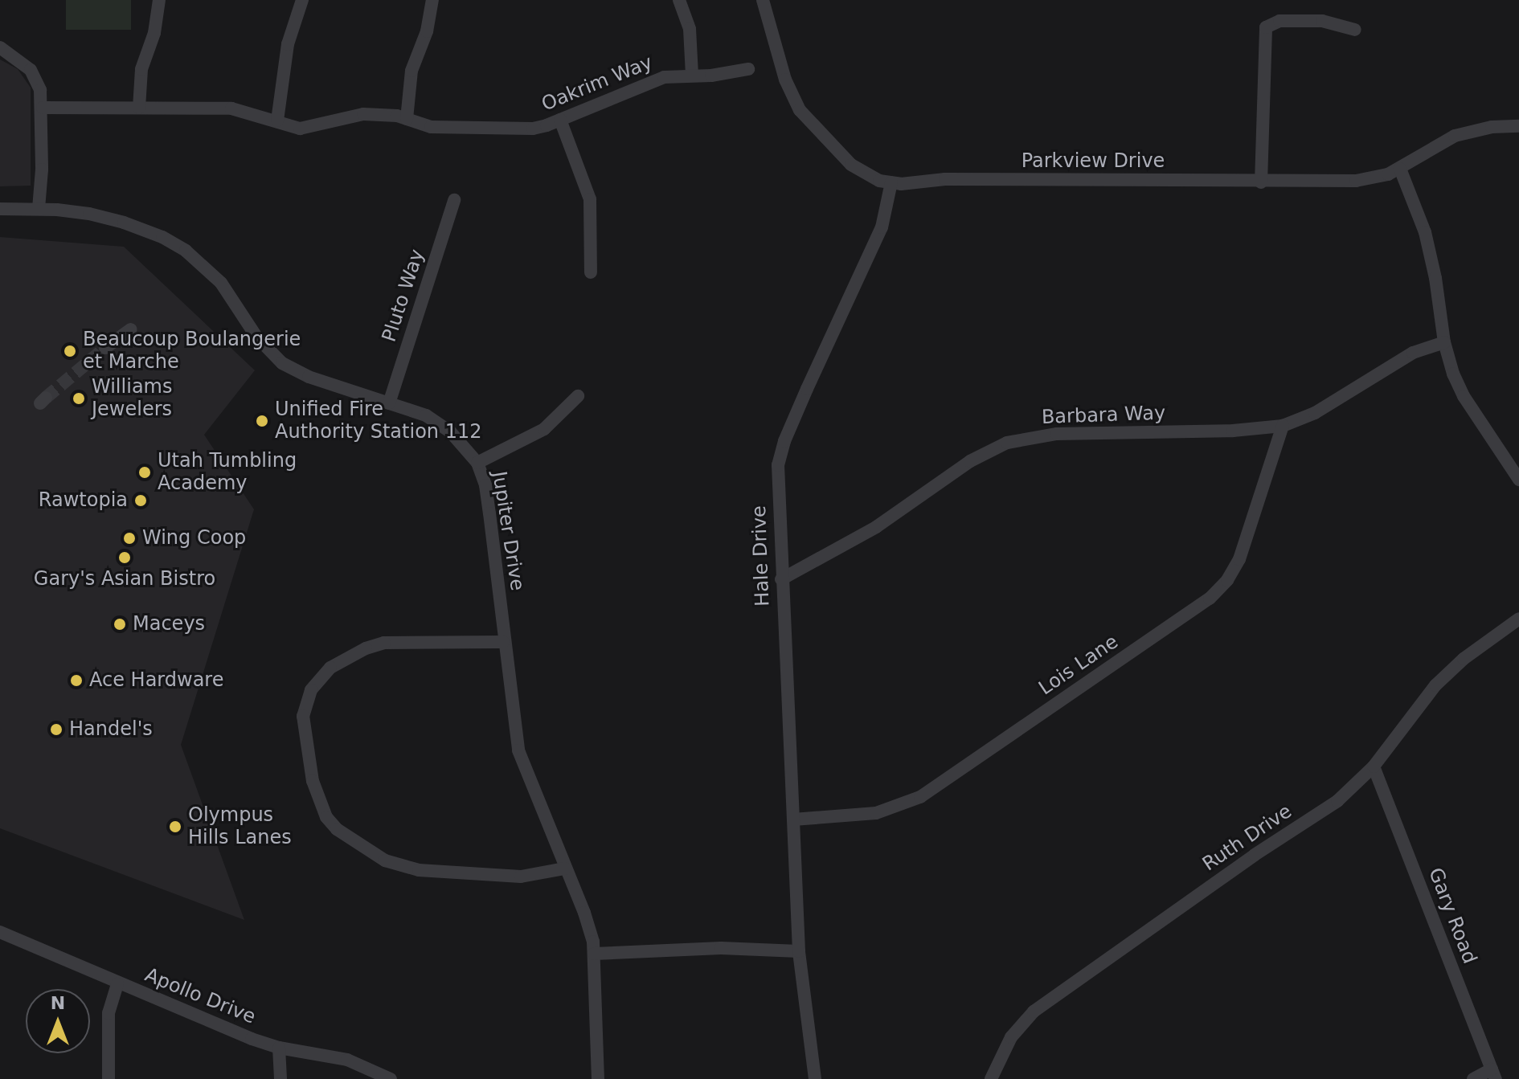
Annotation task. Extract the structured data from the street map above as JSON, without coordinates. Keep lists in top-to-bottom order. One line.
{"streets":{"street":["Oakrim Way","Parkview Drive","Pluto Way","Barbara Way","Jupiter Drive","Hale Drive","Lois Lane","Ruth Drive","Gary Road","Apollo Drive"]},"crossings":[["Parkview Drive","Hale Drive"],["Pluto Way","Jupiter Drive"],["Barbara Way","Hale Drive"],["Barbara Way","Lois Lane"],["Hale Drive","Lois Lane"],["Ruth Drive","Gary Road"]],"places":["Beaucoup Boulangerie et Marche","Williams Jewelers","Unified Fire Authority Station 112","Utah Tumbling Academy","Rawtopia","Wing Coop","Gary's Asian Bistro","Maceys","Ace Hardware","Handel's","Olympus Hills Lanes"],"north":"top"}
